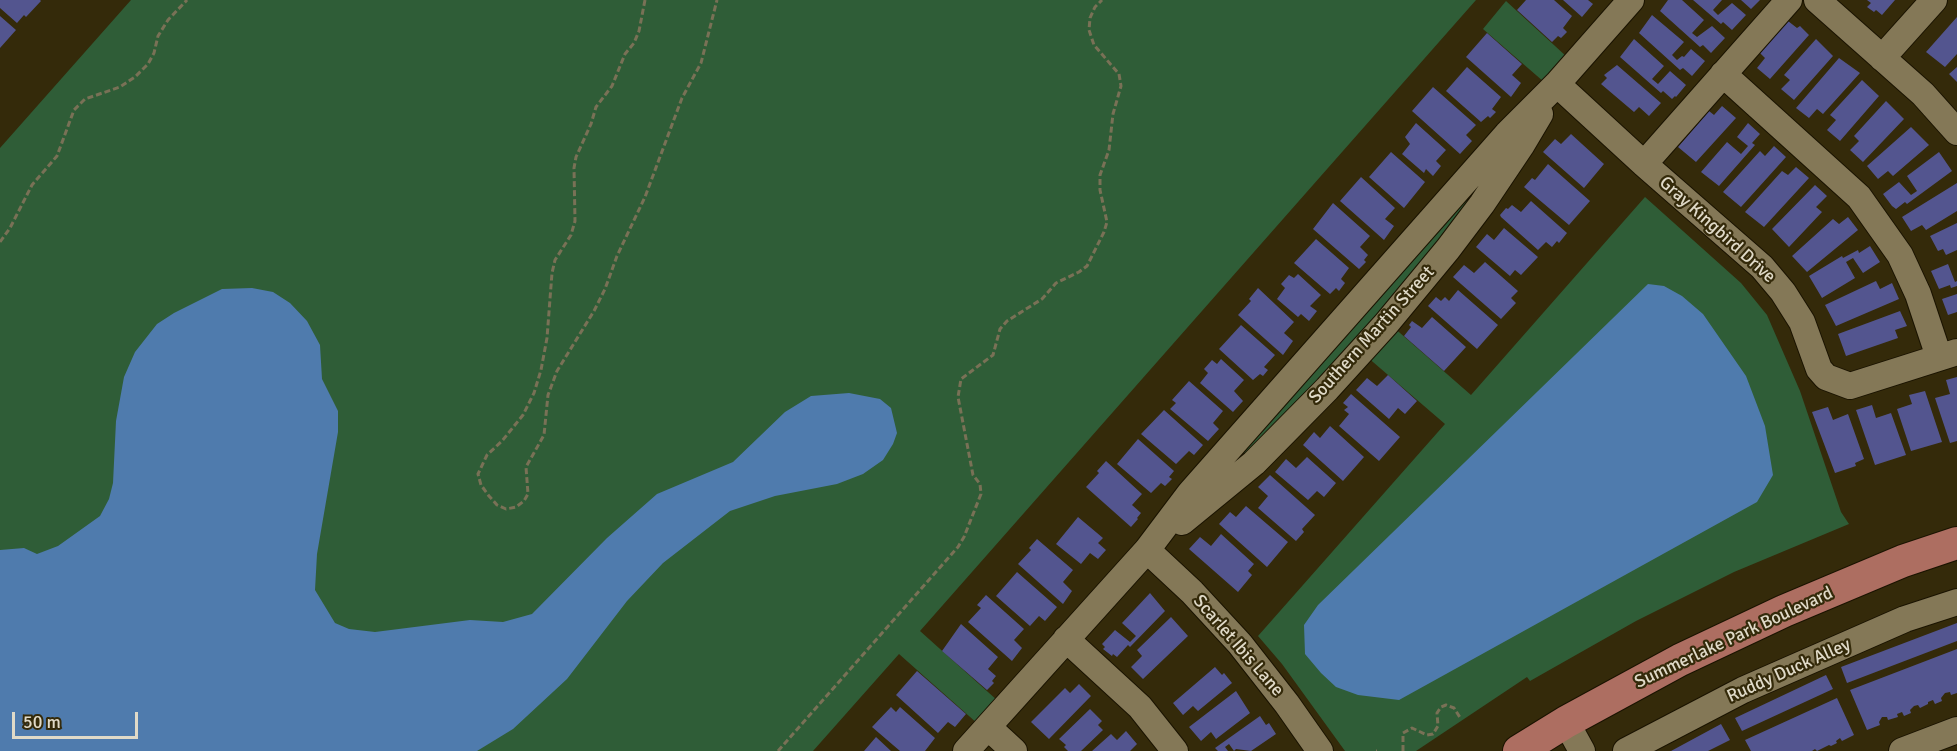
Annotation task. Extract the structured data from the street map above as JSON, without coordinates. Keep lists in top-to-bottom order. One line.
{"streets":{"main road":["Summerlake Park Boulevard"],"street":["Gray Kingbird Drive","Southern Martin Street","Scarlet Ibis Lane","Ruddy Duck Alley"]},"crossings":[["Gray Kingbird Drive","Southern Martin Street"],["Southern Martin Street","Scarlet Ibis Lane"]],"scale_bar":"50 m"}
